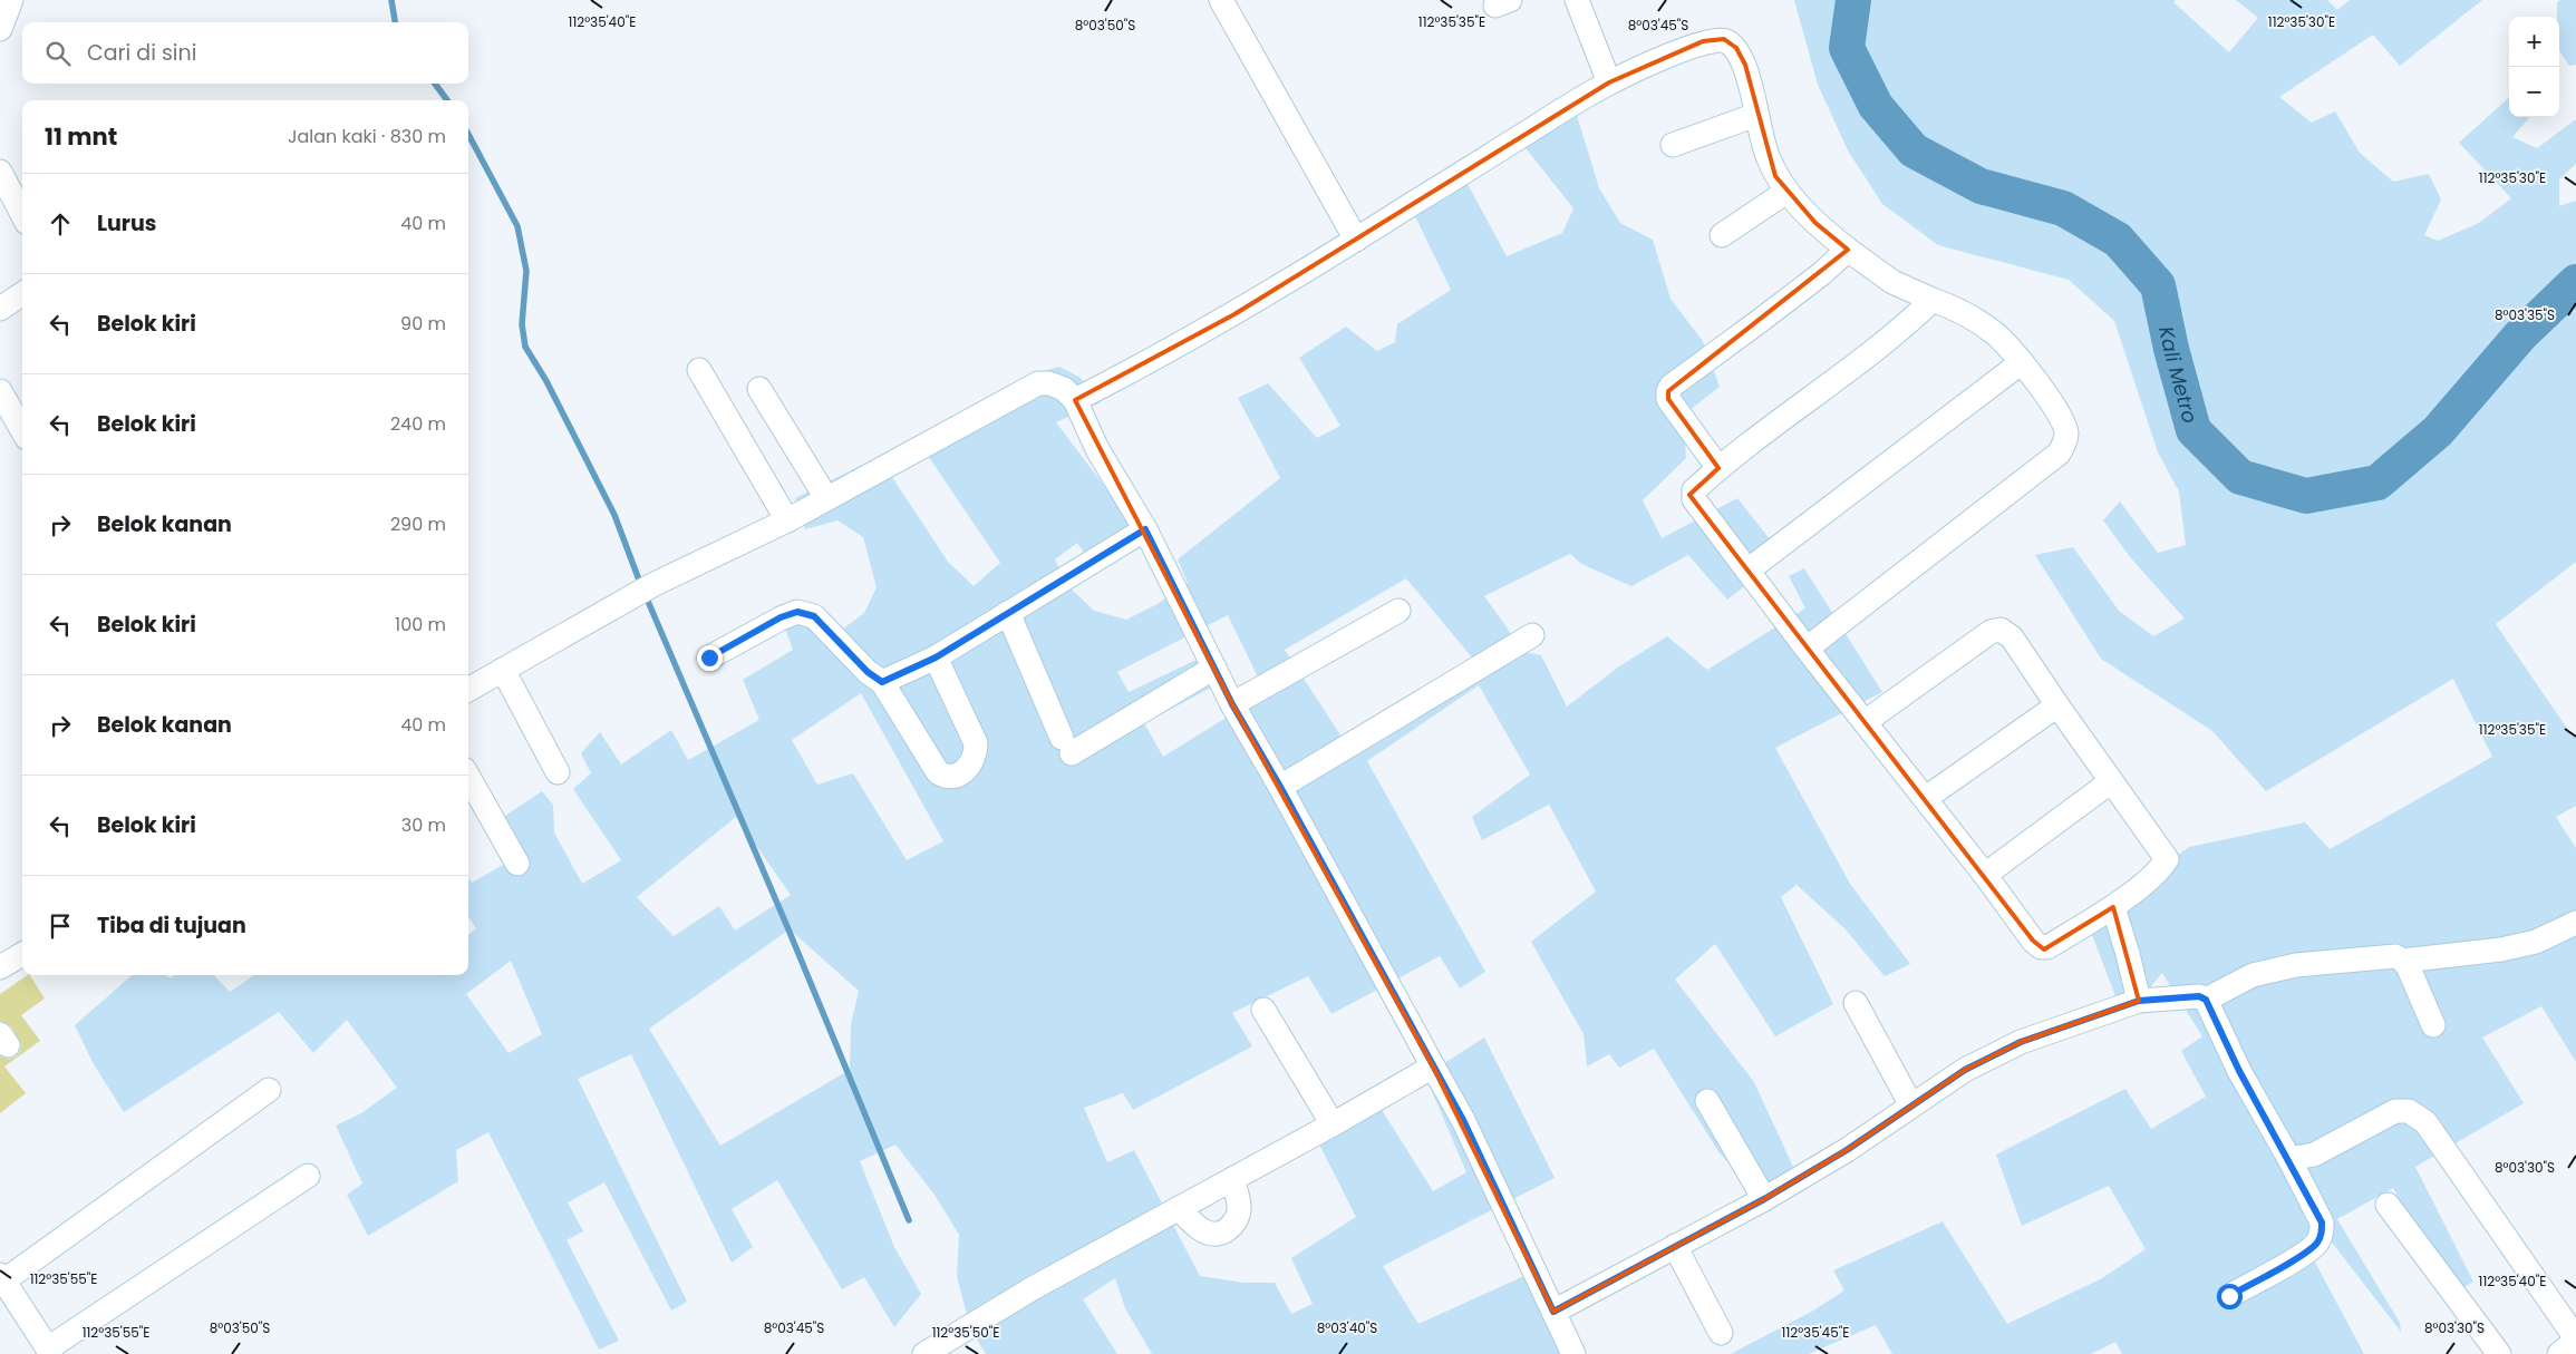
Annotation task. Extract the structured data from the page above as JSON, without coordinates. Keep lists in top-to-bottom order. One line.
{"water":["Kali Metro"],"page":{"map_buttons":["+","−"],"search":"Cari di sini","heading":["11 mnt","Jalan kaki · 830 m"],"list":[["Lurus","40 m"],["Belok kiri","90 m"],["Belok kiri","240 m"],["Belok kanan","290 m"],["Belok kiri","100 m"],["Belok kanan","40 m"],["Belok kiri","30 m"],"Tiba di tujuan"]},"coordinates":["112°35'40\"E","112°35'35\"E","112°35'30\"E","8°03'50\"S","8°03'45\"S","8°03'35\"S","8°03'30\"S","112°35'55\"E","8°03'40\"S","112°35'50\"E","112°35'45\"E"]}
